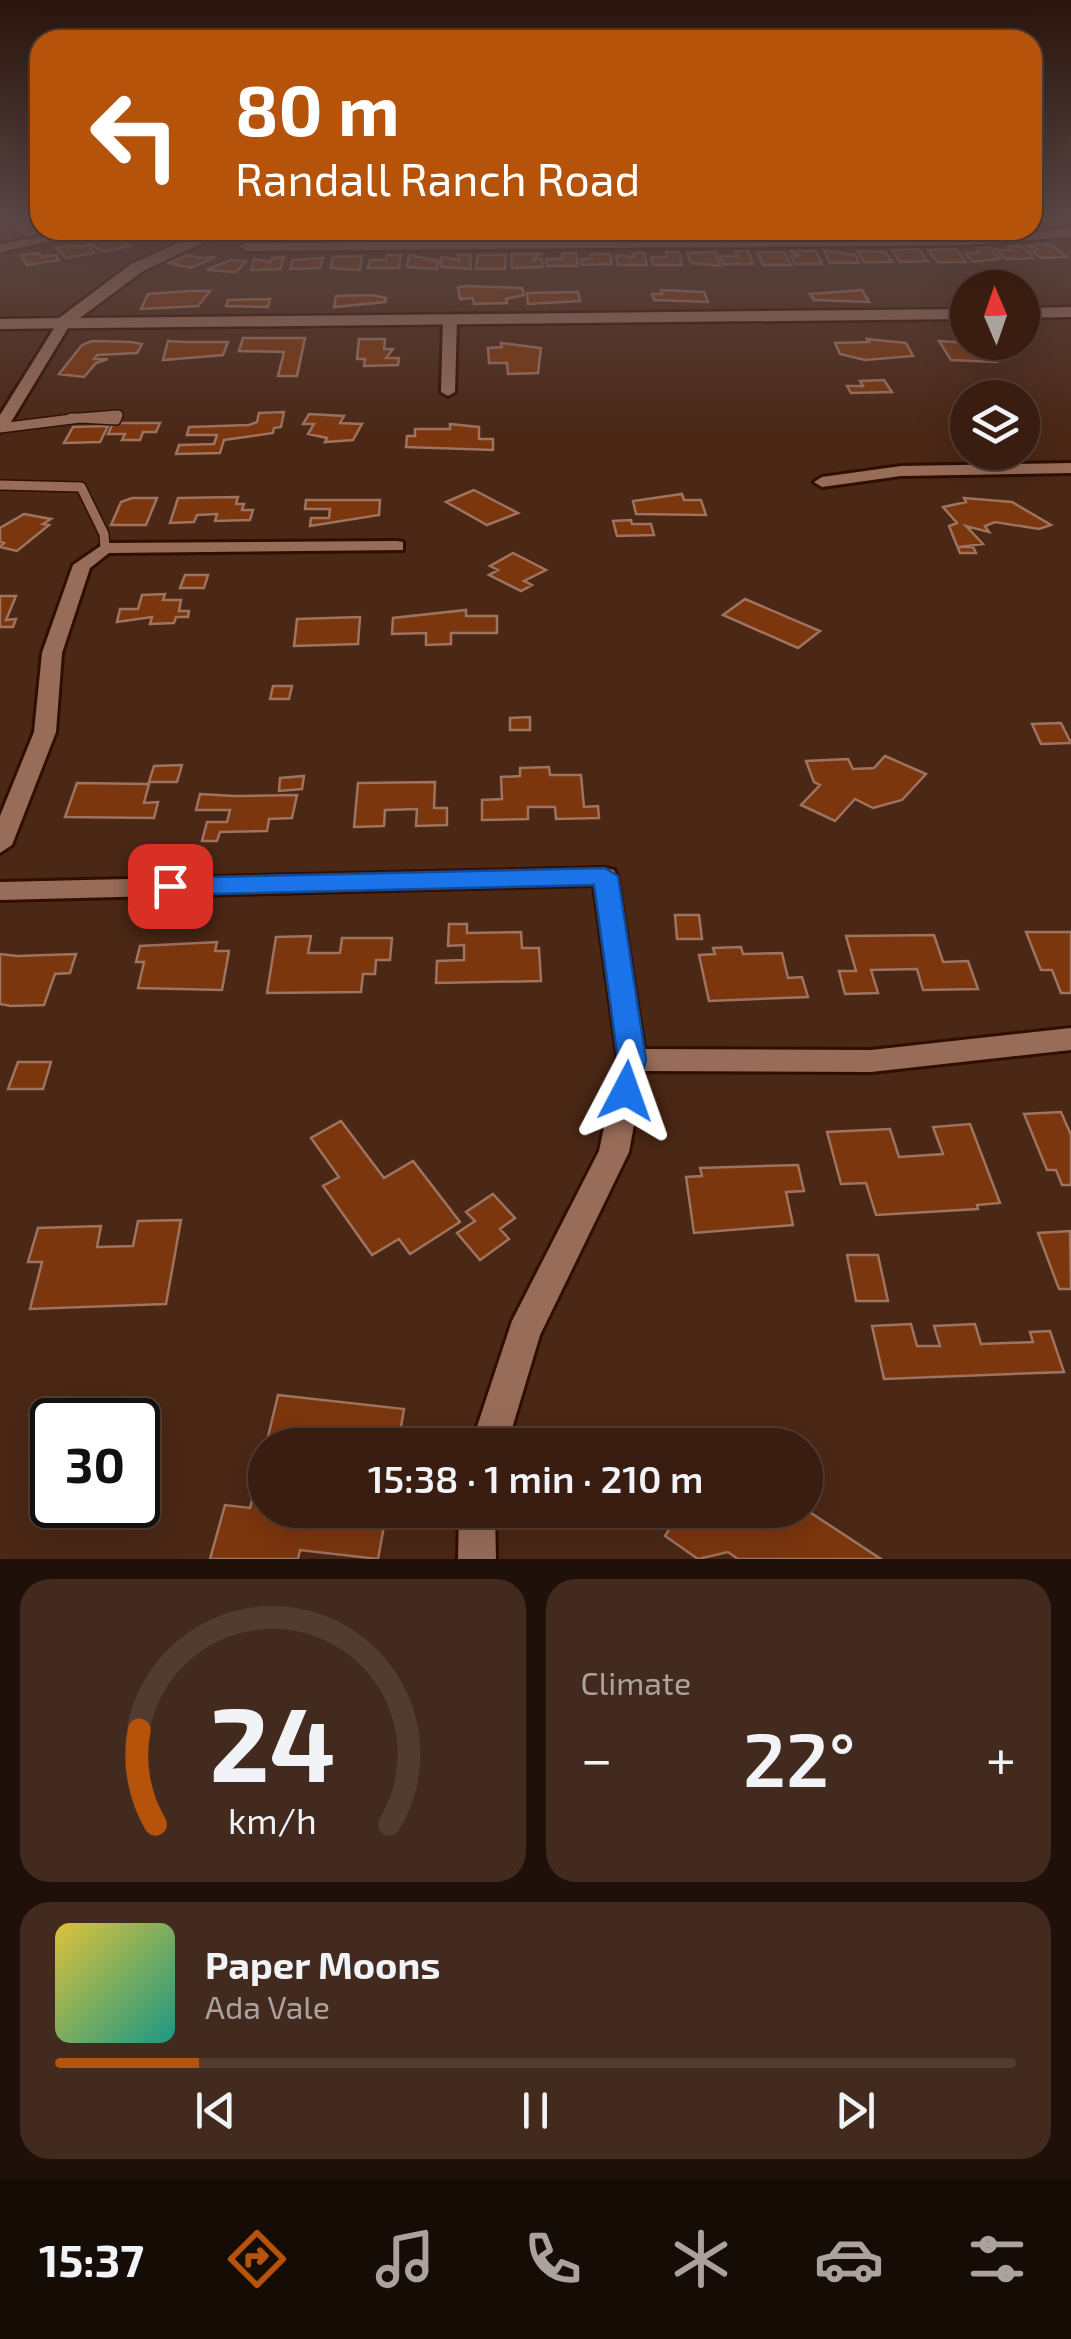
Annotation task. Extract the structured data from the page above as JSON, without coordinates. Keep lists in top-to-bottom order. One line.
{"north":"top","page":{"turn":["80 m","Randall Ranch Road"],"limit":"30","trip":"15:38 · 1 min · 210 m","tile":"Climate","heat":["−","22°","+"],"song":["Paper Moons","Ada Vale"],"tabs":"15:37","gauge":["24","km/h"]}}
